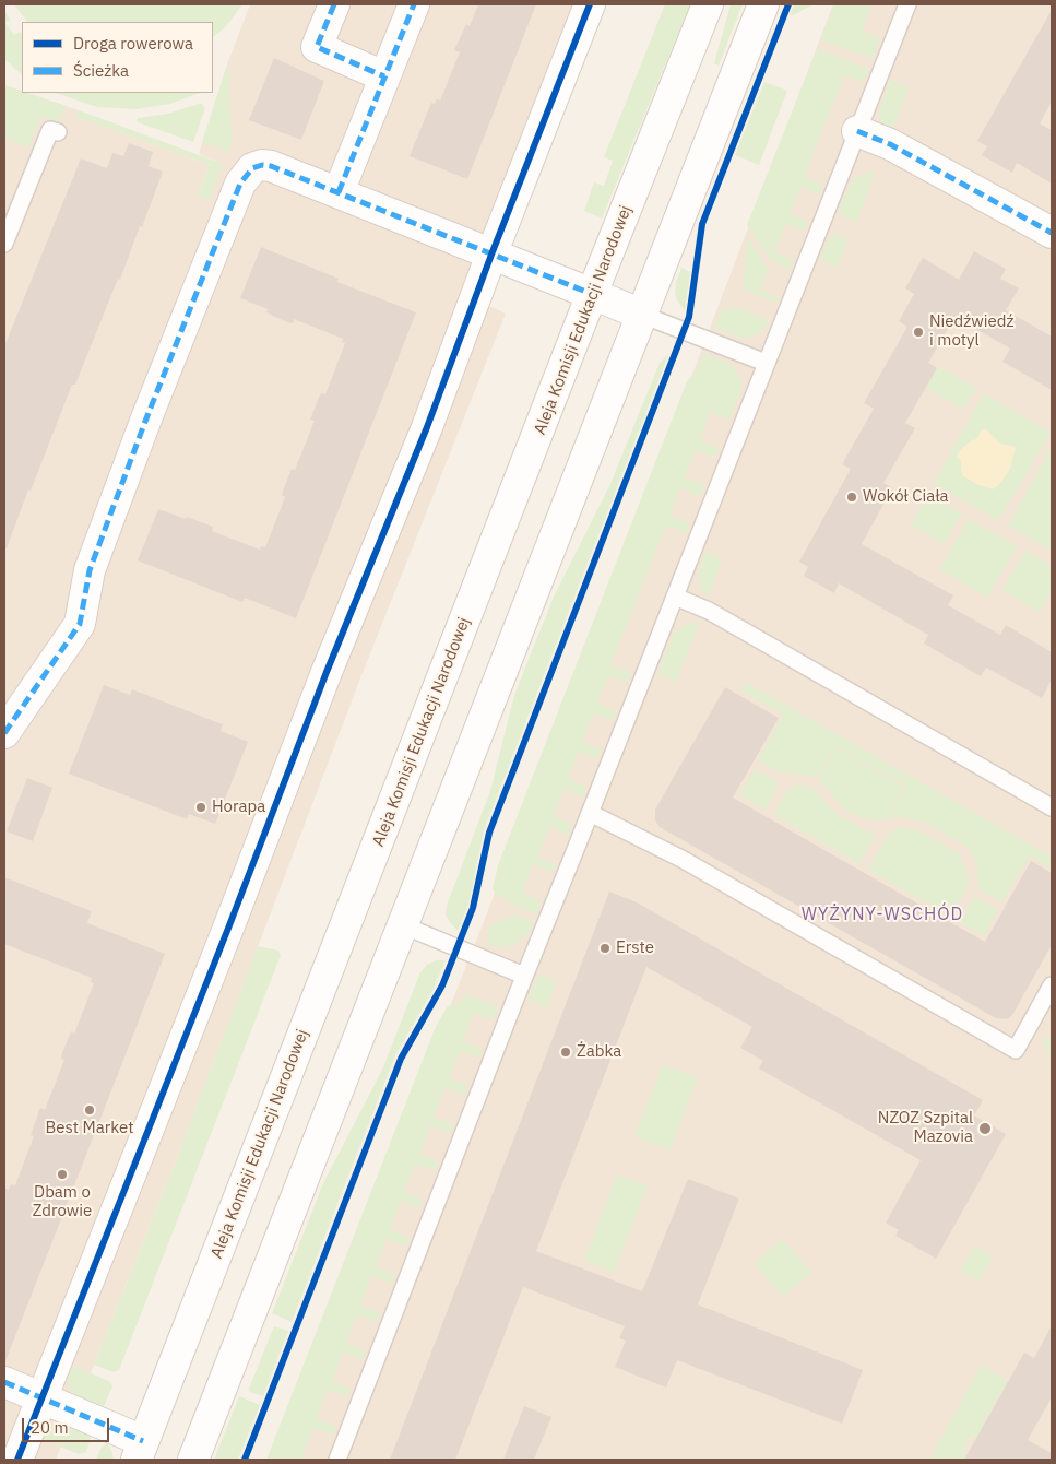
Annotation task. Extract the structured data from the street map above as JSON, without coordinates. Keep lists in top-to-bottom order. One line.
{"streets":{"street":["Aleja Komisji Edukacji Narodowej"]},"districts":["WYŻYNY-WSCHÓD"],"places":["Niedźwiedź i motyl","Wokół Ciała","Horapa","Erste","Żabka","Best Market","NZOZ Szpital Mazovia","Dbam o Zdrowie"],"legend":["Droga rowerowa","Ścieżka"],"scale_bar":"20 m"}
